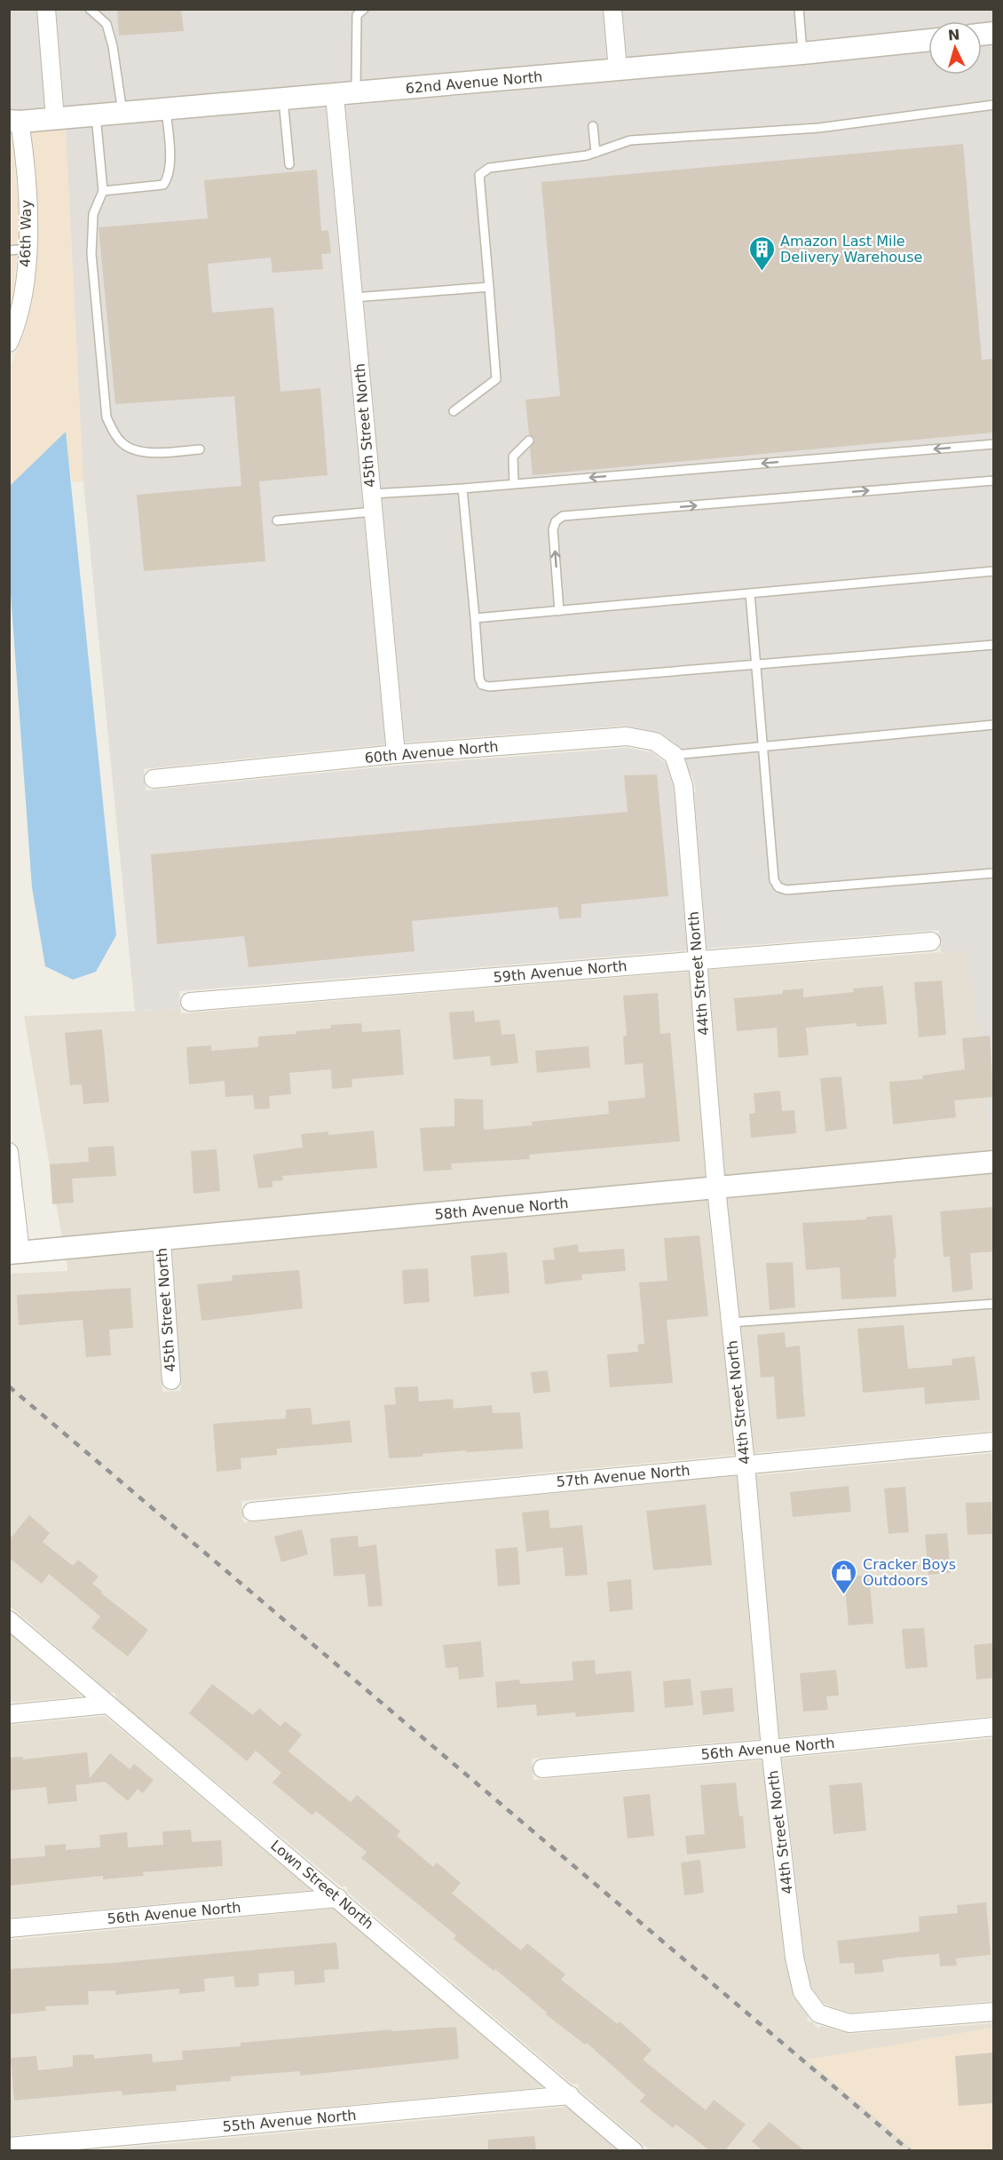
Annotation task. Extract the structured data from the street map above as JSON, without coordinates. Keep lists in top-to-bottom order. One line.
{"streets":{"street":["62nd Avenue North","46th Way","45th Street North","60th Avenue North","59th Avenue North","44th Street North","58th Avenue North","57th Avenue North","56th Avenue North","Lown Street North","55th Avenue North"]},"crossings":[["62nd Avenue North","46th Way"],["62nd Avenue North","45th Street North"],["45th Street North","60th Avenue North"],["45th Street North","58th Avenue North"],["60th Avenue North","44th Street North"],["59th Avenue North","44th Street North"],["44th Street North","58th Avenue North"],["44th Street North","57th Avenue North"],["44th Street North","56th Avenue North"],["56th Avenue North","Lown Street North"],["Lown Street North","55th Avenue North"]],"places":{"building":["Amazon Last Mile Delivery Warehouse"],"shop":["Cracker Boys Outdoors"]},"north":"top"}
